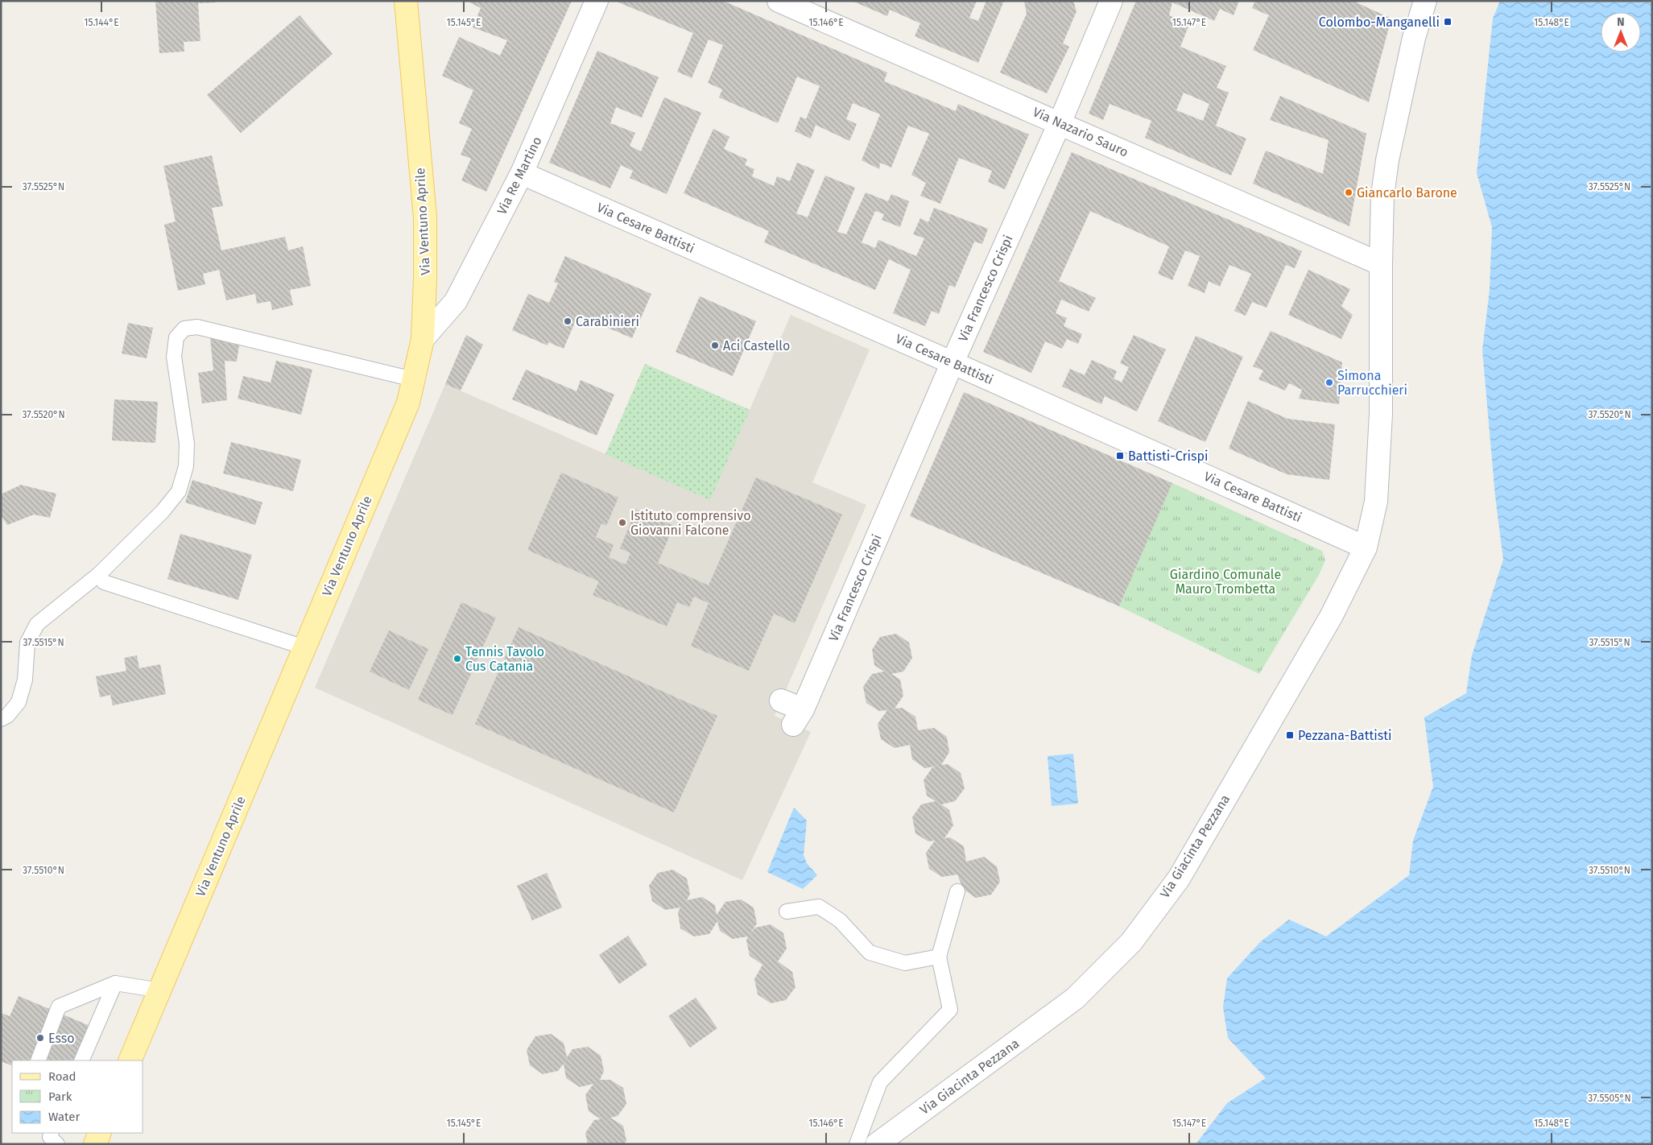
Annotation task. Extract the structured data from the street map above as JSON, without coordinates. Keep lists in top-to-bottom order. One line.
{"streets":{"main road":["Via Nazario Sauro","Via Re Martino","Via Ventuno Aprile","Via Cesare Battisti","Via Francesco Crispi","Via Giacinta Pezzana"]},"crossings":[["Via Nazario Sauro","Via Francesco Crispi"],["Via Nazario Sauro","Via Giacinta Pezzana"],["Via Re Martino","Via Ventuno Aprile"],["Via Re Martino","Via Cesare Battisti"],["Via Cesare Battisti","Via Francesco Crispi"],["Via Cesare Battisti","Via Giacinta Pezzana"]],"parks":["Giardino Comunale Mauro Trombetta"],"places":{"transit":["Colombo-Manganelli","Battisti-Crispi","Pezzana-Battisti"],"other":["Giancarlo Barone","Carabinieri","Aci Castello","Simona Parrucchieri","Istituto comprensivo Giovanni Falcone","Tennis Tavolo Cus Catania","Esso"]},"legend":["Road","Park","Water"],"north":"top","coordinates":["15.144°E","15.145°E","15.146°E","15.147°E","15.148°E","37.5525°N","37.5520°N","37.5515°N","37.5510°N","37.5505°N"]}
